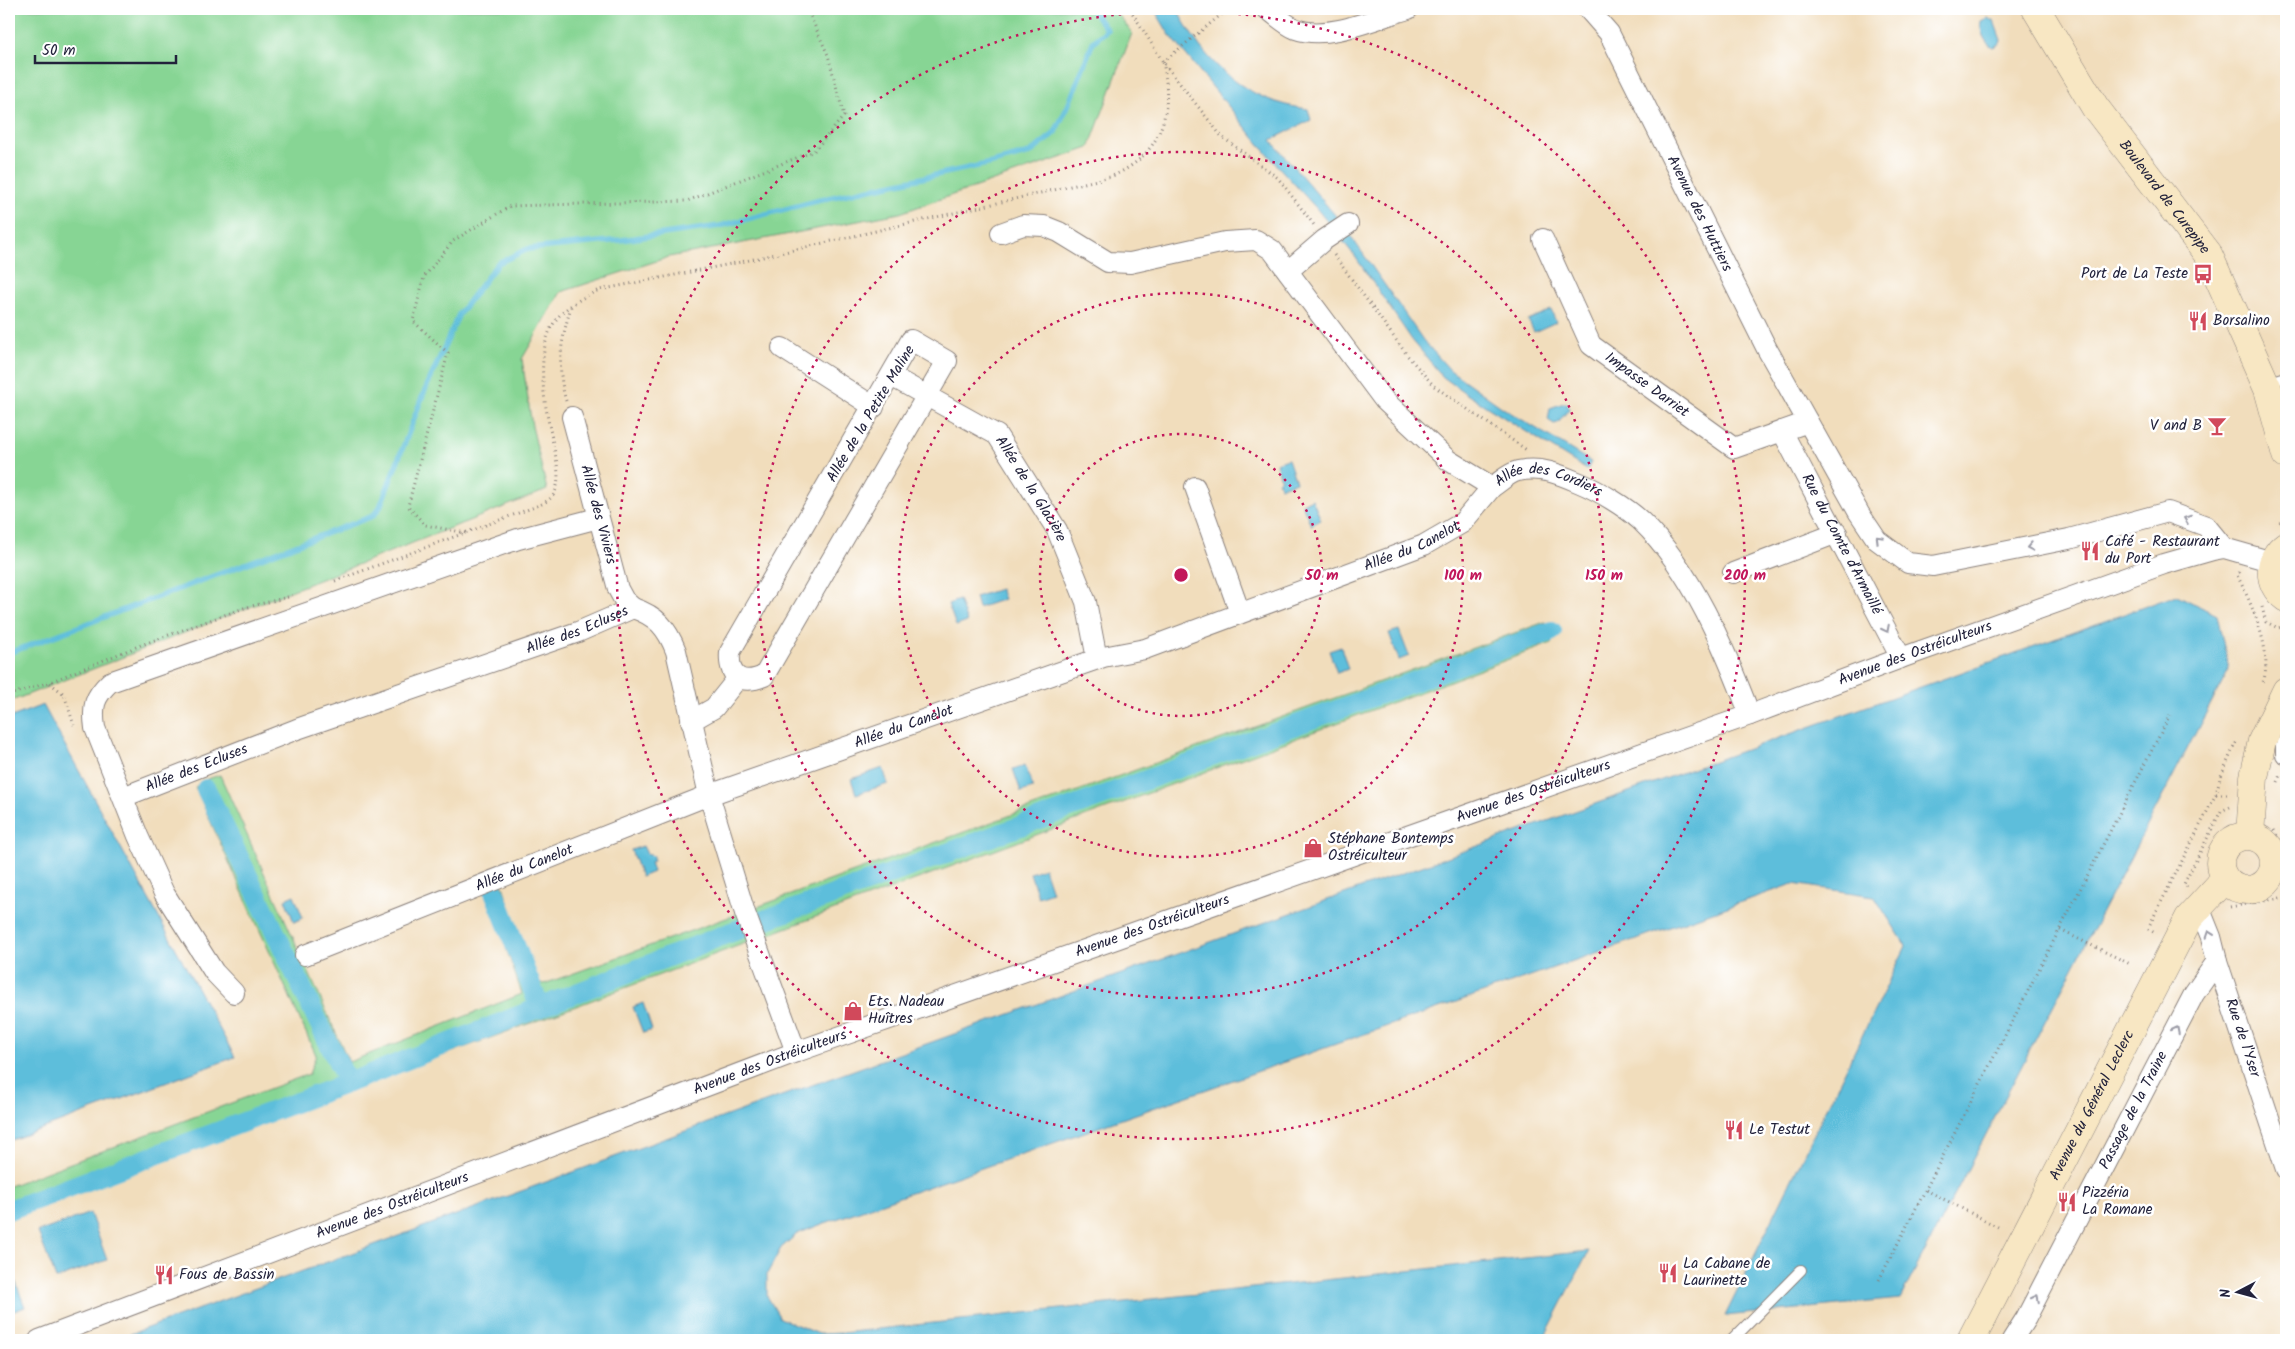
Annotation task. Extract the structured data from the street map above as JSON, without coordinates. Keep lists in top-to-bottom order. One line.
{"streets":{"main road":["Boulevard de Curepipe","Avenue du Général Leclerc"],"street":["Avenue des Huttiers","Impasse Darriet","Allée de la Petite Maline","Allée de la Glacière","Allée des Cordiers","Allée des Viviers","Rue du Comte d'Armaillé","Allée du Canelot","Allée des Ecluses","Avenue des Ostréiculteurs","Rue de l'Yser","Passage de la Traine"]},"crossings":[["Avenue des Huttiers","Impasse Darriet"],["Avenue des Huttiers","Avenue des Ostréiculteurs"],["Impasse Darriet","Rue du Comte d'Armaillé"],["Allée de la Petite Maline","Allée de la Glacière"],["Allée de la Glacière","Allée du Canelot"],["Allée des Cordiers","Allée du Canelot"],["Allée des Cordiers","Avenue des Ostréiculteurs"],["Allée des Viviers","Allée des Ecluses"],["Rue du Comte d'Armaillé","Avenue des Ostréiculteurs"],["Allée du Canelot","Allée des Ecluses"],["Allée des Ecluses","Avenue des Ostréiculteurs"],["Rue de l'Yser","Avenue du Général Leclerc"],["Rue de l'Yser","Passage de la Traine"]],"one_way":["Avenue des Huttiers","Rue du Comte d'Armaillé","Passage de la Traine"],"places":{"bus stop":["Port de La Teste"],"restaurant":["Borsalino","Café - Restaurant du Port","Le Testut","Pizzéria La Romane","La Cabane de Laurinette","Fous de Bassin"],"bar":["V and B"],"shop":["Stéphane Bontemps Ostréiculteur","Ets. Nadeau Huîtres"]},"scale_bar":"50 m","north":"left","rings":["50 m","100 m","150 m","200 m"]}
